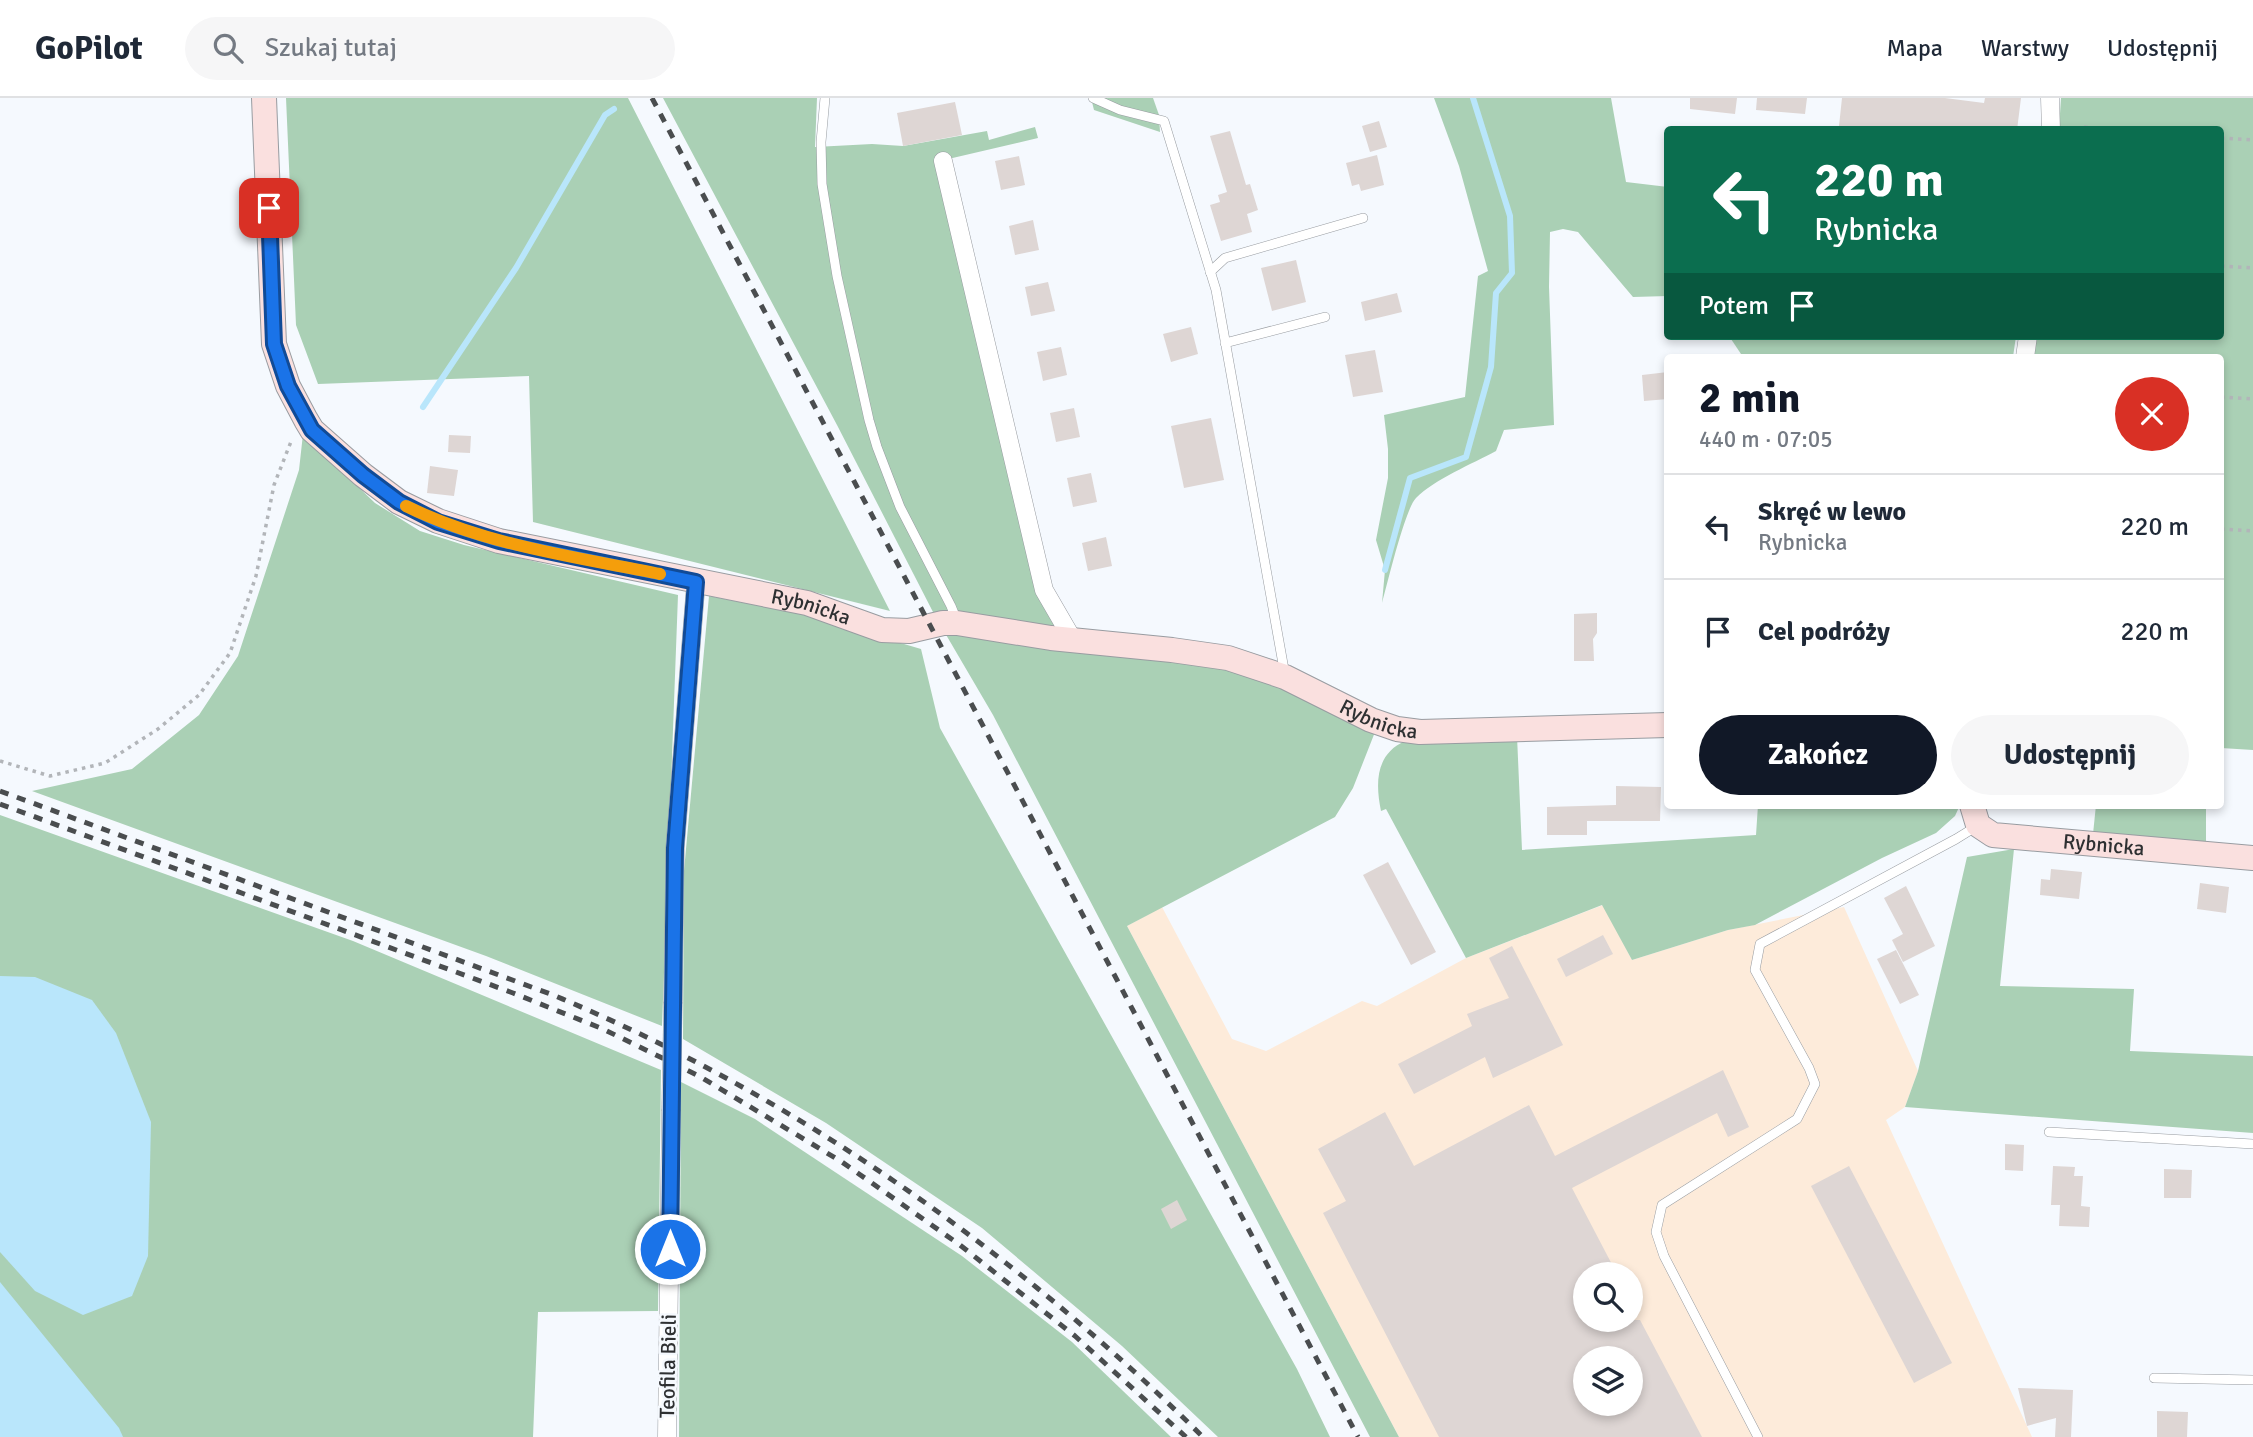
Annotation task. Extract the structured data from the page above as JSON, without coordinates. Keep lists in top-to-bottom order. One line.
{"streets":{"street":["Rybnicka","Teofila Bieli"]},"crossings":[["Rybnicka","Teofila Bieli"]],"page":{"header":"GoPilot","search":"Szukaj tutaj","nav":["Mapa","Warstwy","Udostępnij"],"turn":["220 m","Rybnicka"],"then":"Potem","heading":["2 min","440 m · 07:05"],"list":[{"name":"Skręć w lewo","note":"Rybnicka","value":"220 m"},{"name":"Cel podróży","value":"220 m"}],"buttons":["Zakończ","Udostępnij"]}}
